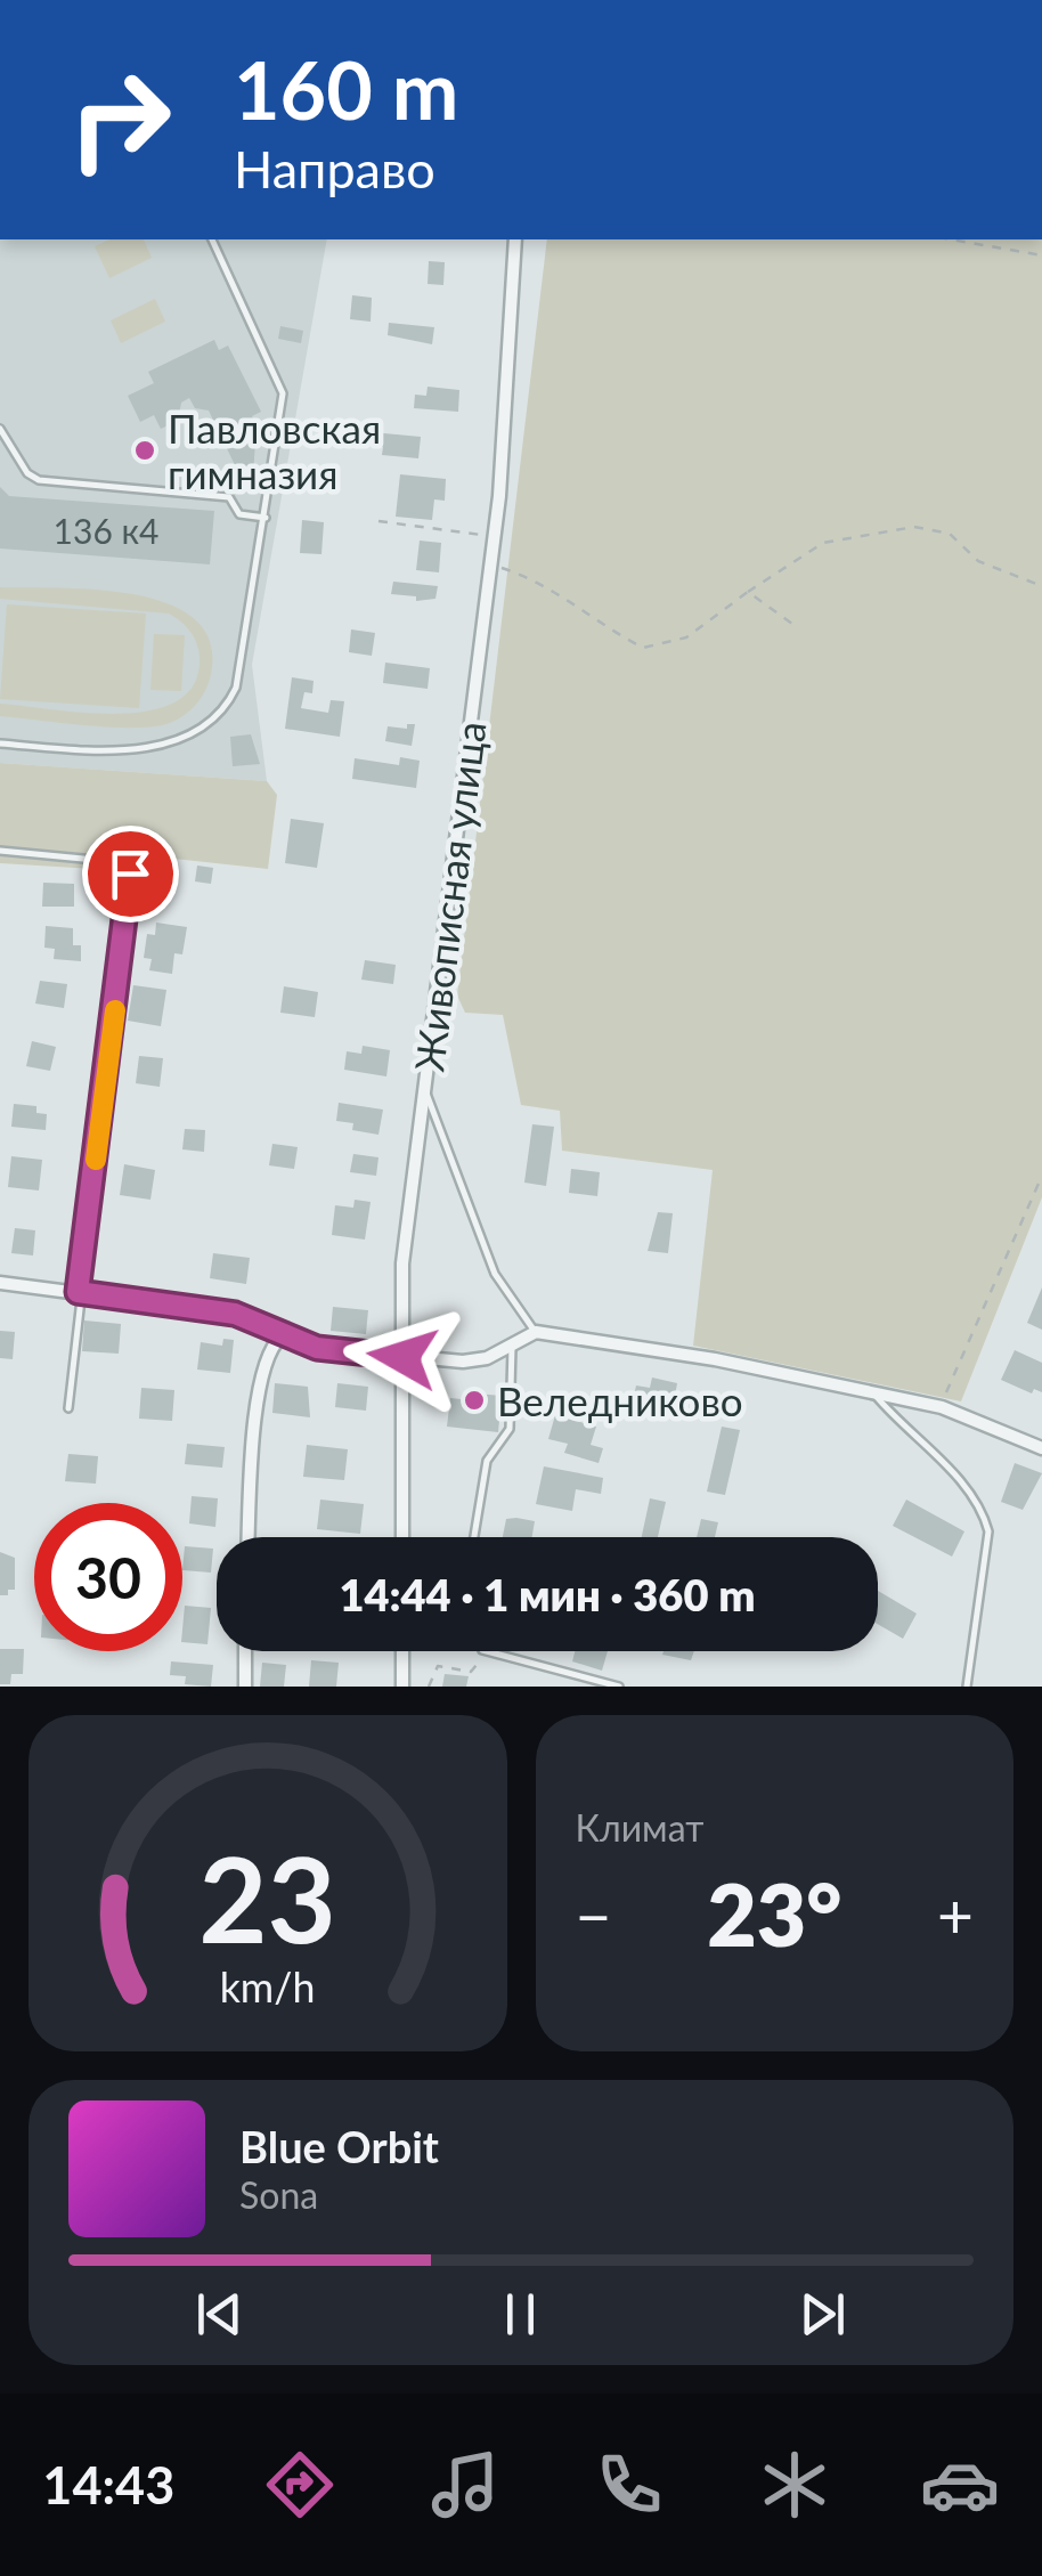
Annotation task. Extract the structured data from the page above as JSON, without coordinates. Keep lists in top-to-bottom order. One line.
{"streets":{"street":["Живописная улица"]},"places":["Павловская гимназия","Веледниково"],"house_numbers":["136 к4"],"page":{"turn":["160 m","Направо"],"limit":"30","trip":"14:44 · 1 мин · 360 m","tile":"Климат","heat":["−","23°","+"],"song":["Blue Orbit","Sona"],"tabs":"14:43","gauge":["23","km/h"]}}
